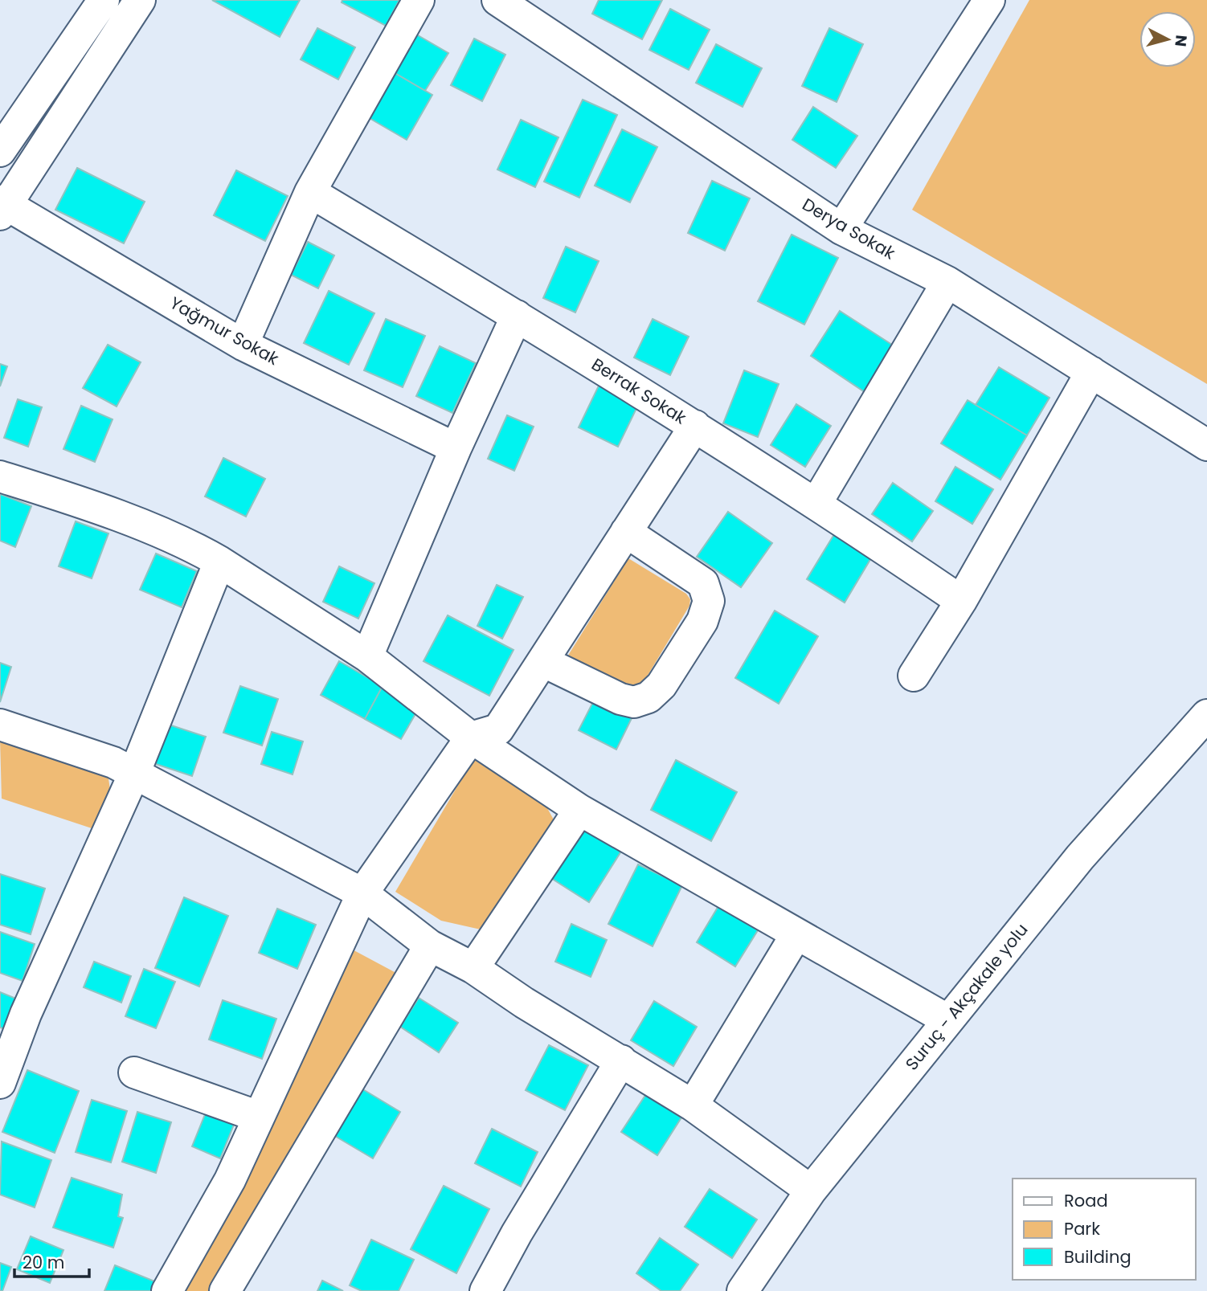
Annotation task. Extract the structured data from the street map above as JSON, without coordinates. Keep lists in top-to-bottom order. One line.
{"streets":{"street":["Derya Sokak","Yağmur Sokak","Berrak Sokak","Suruç - Akçakale yolu"]},"legend":["Road","Park","Building"],"scale_bar":"20 m","north":"right"}
